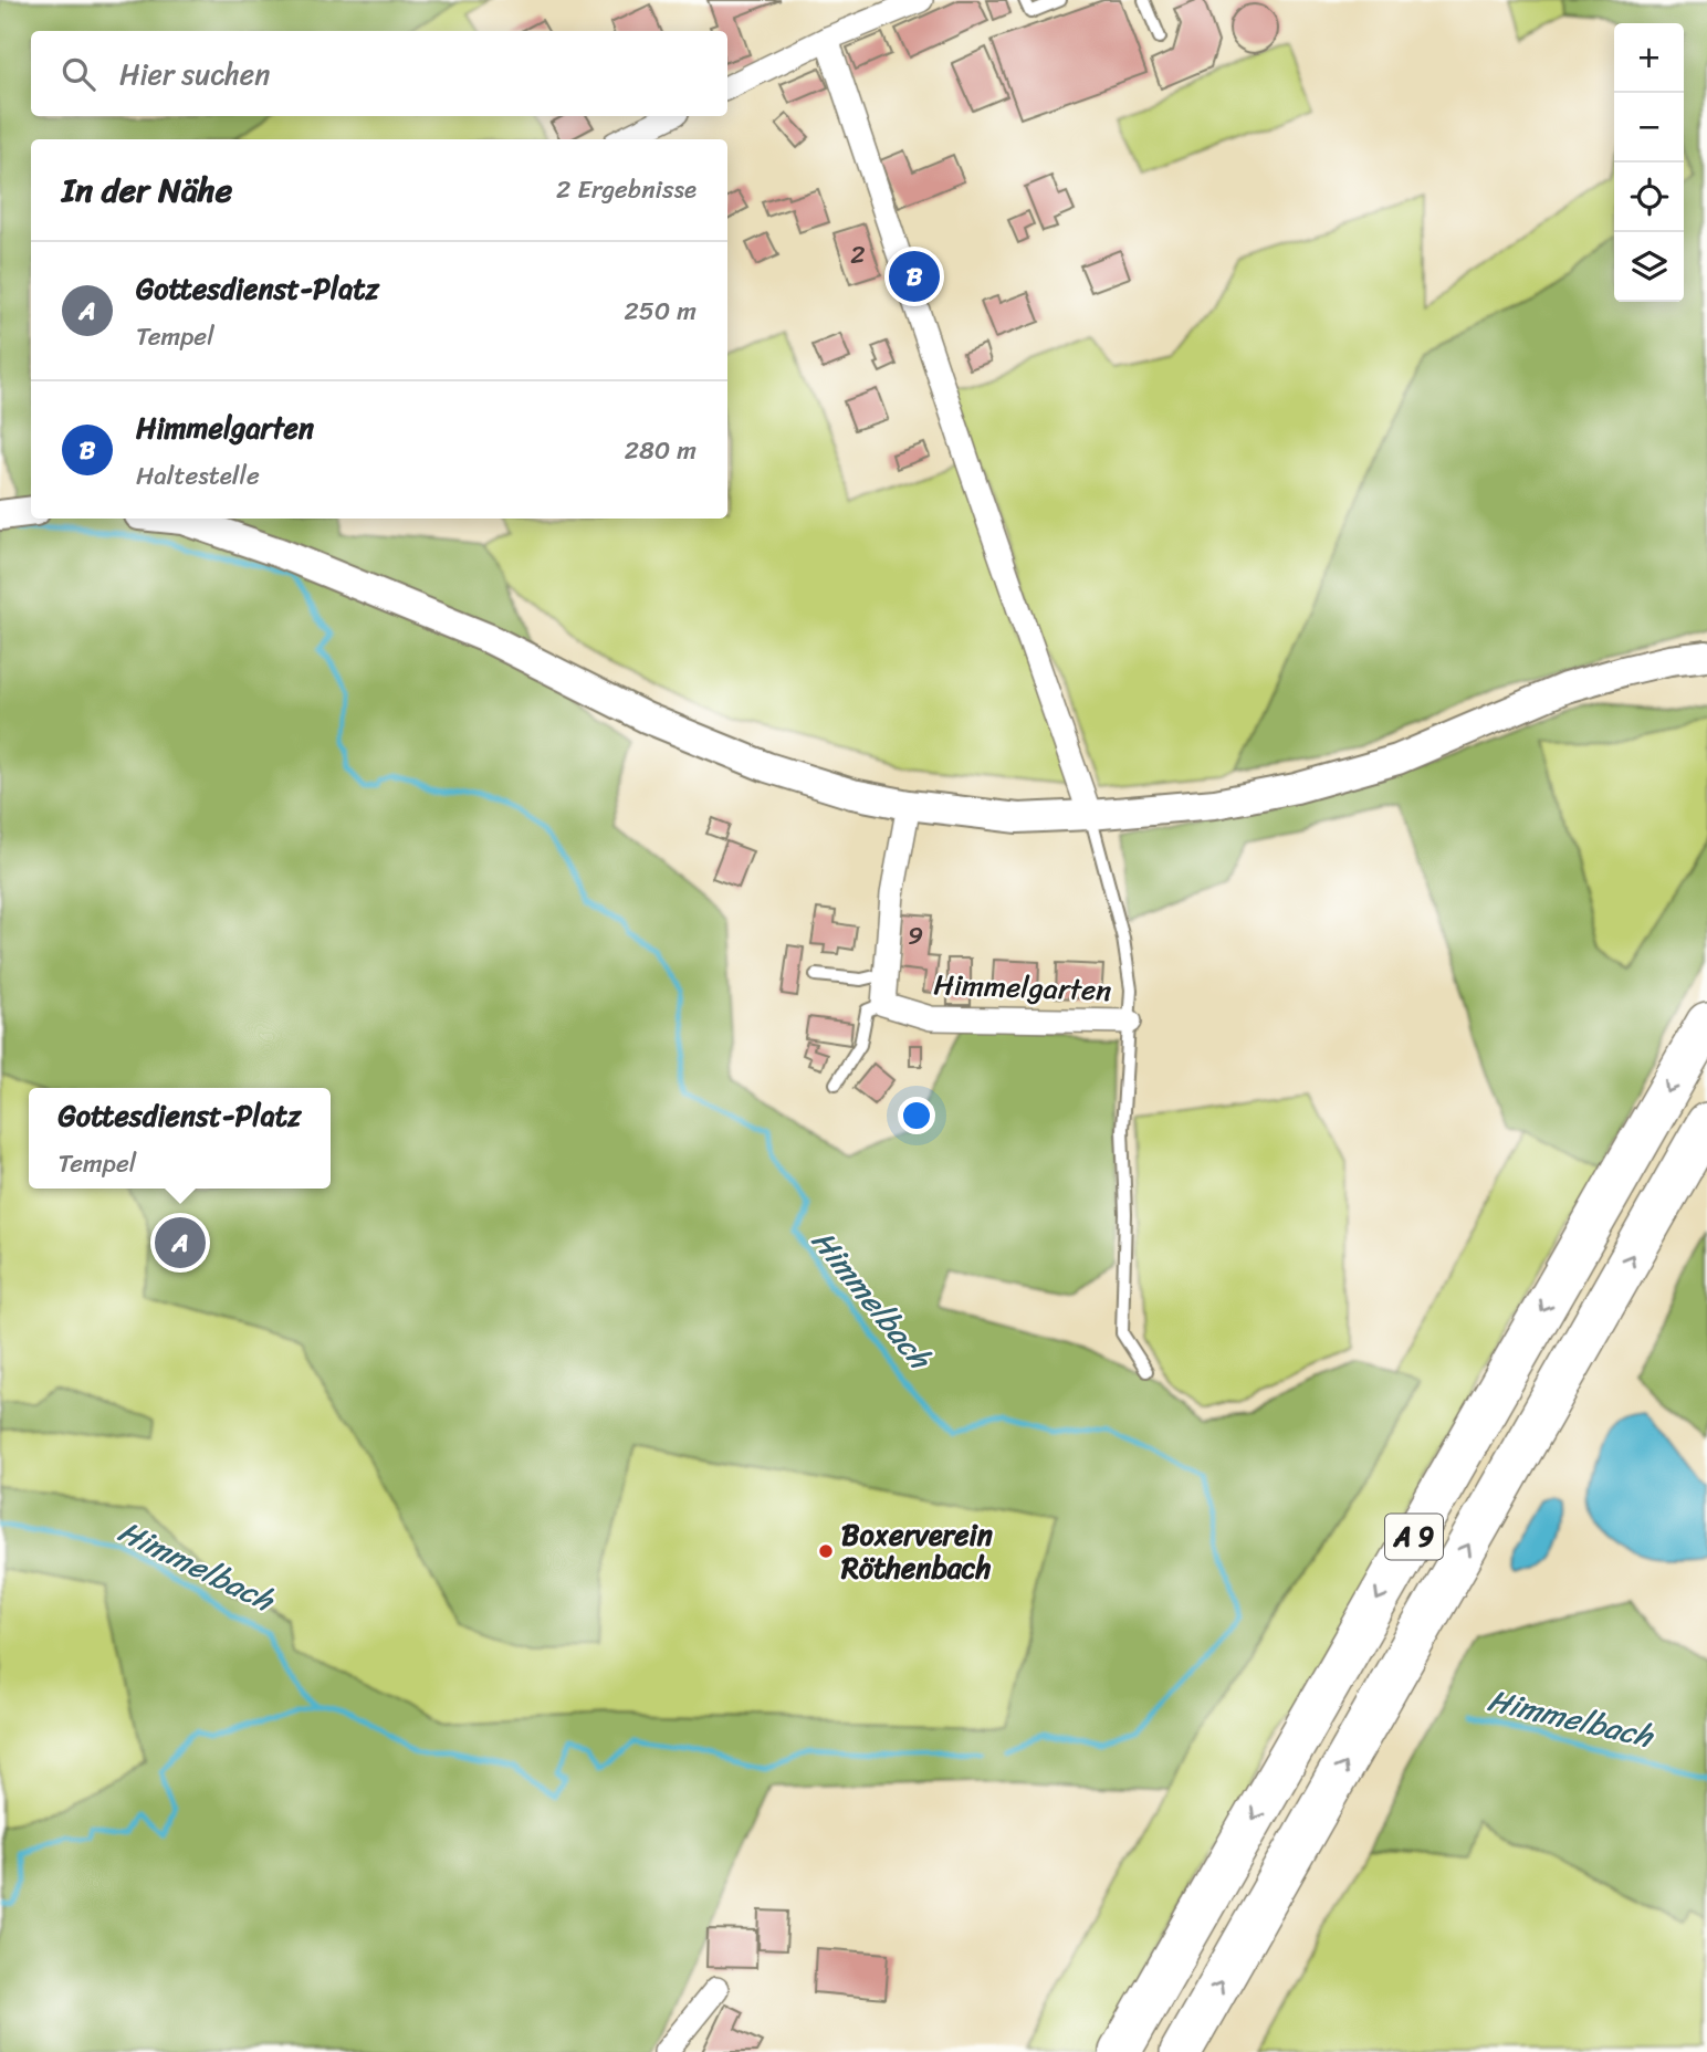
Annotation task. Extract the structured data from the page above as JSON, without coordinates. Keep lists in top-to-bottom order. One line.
{"streets":{"highway":["A 9"],"street":["Himmelgarten"]},"water":["Himmelbach"],"places":["Boxerverein Röthenbach"],"house_numbers":["2","9"],"page":{"map_buttons":["+","−"],"search":"Hier suchen","heading":["In der Nähe","2 Ergebnisse"],"list":[{"mark":"A","name":"Gottesdienst-Platz","note":"Tempel","value":"250 m"},{"mark":"B","name":"Himmelgarten","note":"Haltestelle","value":"280 m"}],"pins":["B","A"],"popup":["Gottesdienst-Platz","Tempel"]}}
